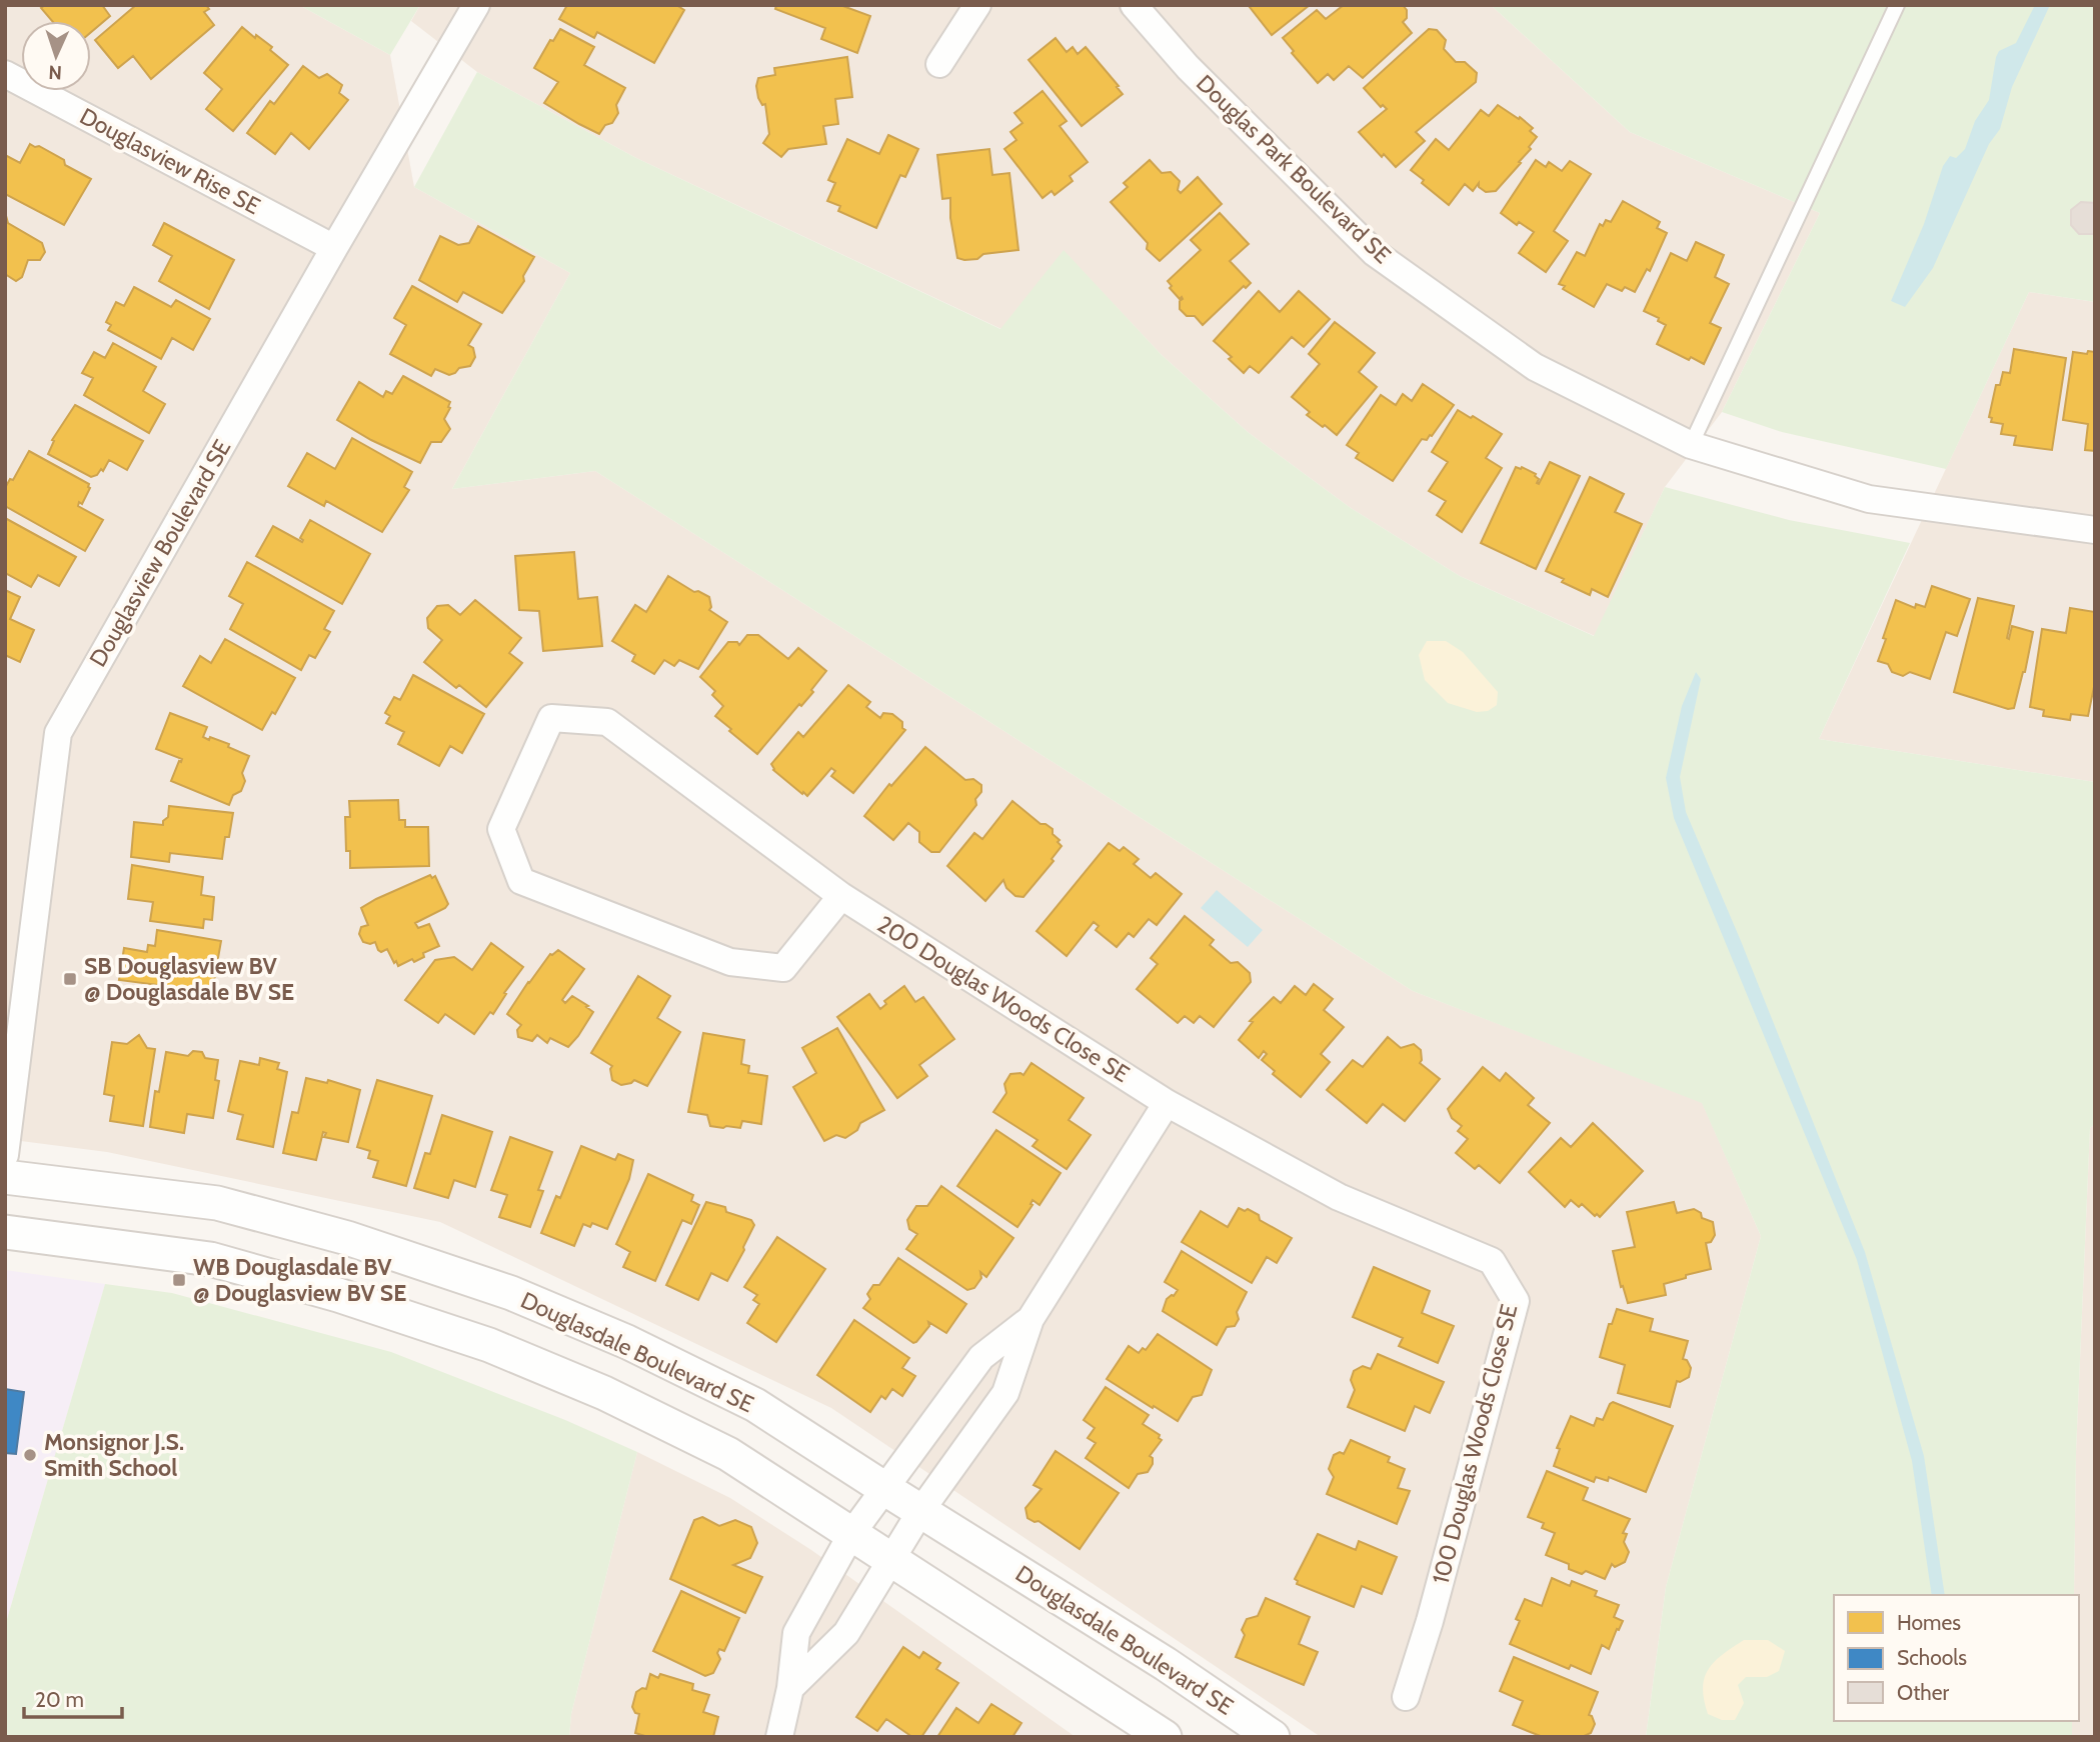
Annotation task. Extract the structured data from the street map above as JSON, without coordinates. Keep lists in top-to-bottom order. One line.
{"streets":{"street":["Douglasview Rise SE","Douglas Park Boulevard SE","Douglasview Boulevard SE","200 Douglas Woods Close SE","Douglasdale Boulevard SE","100 Douglas Woods Close SE"]},"crossings":[["Douglasview Rise SE","Douglasview Boulevard SE"],["200 Douglas Woods Close SE","100 Douglas Woods Close SE"]],"places":{"transit":["SB Douglasview BV @ Douglasdale BV SE","WB Douglasdale BV @ Douglasview BV SE"],"other":["Monsignor J.S. Smith School"]},"legend":["Homes","Schools","Other"],"scale_bar":"20 m","north":"bottom"}
